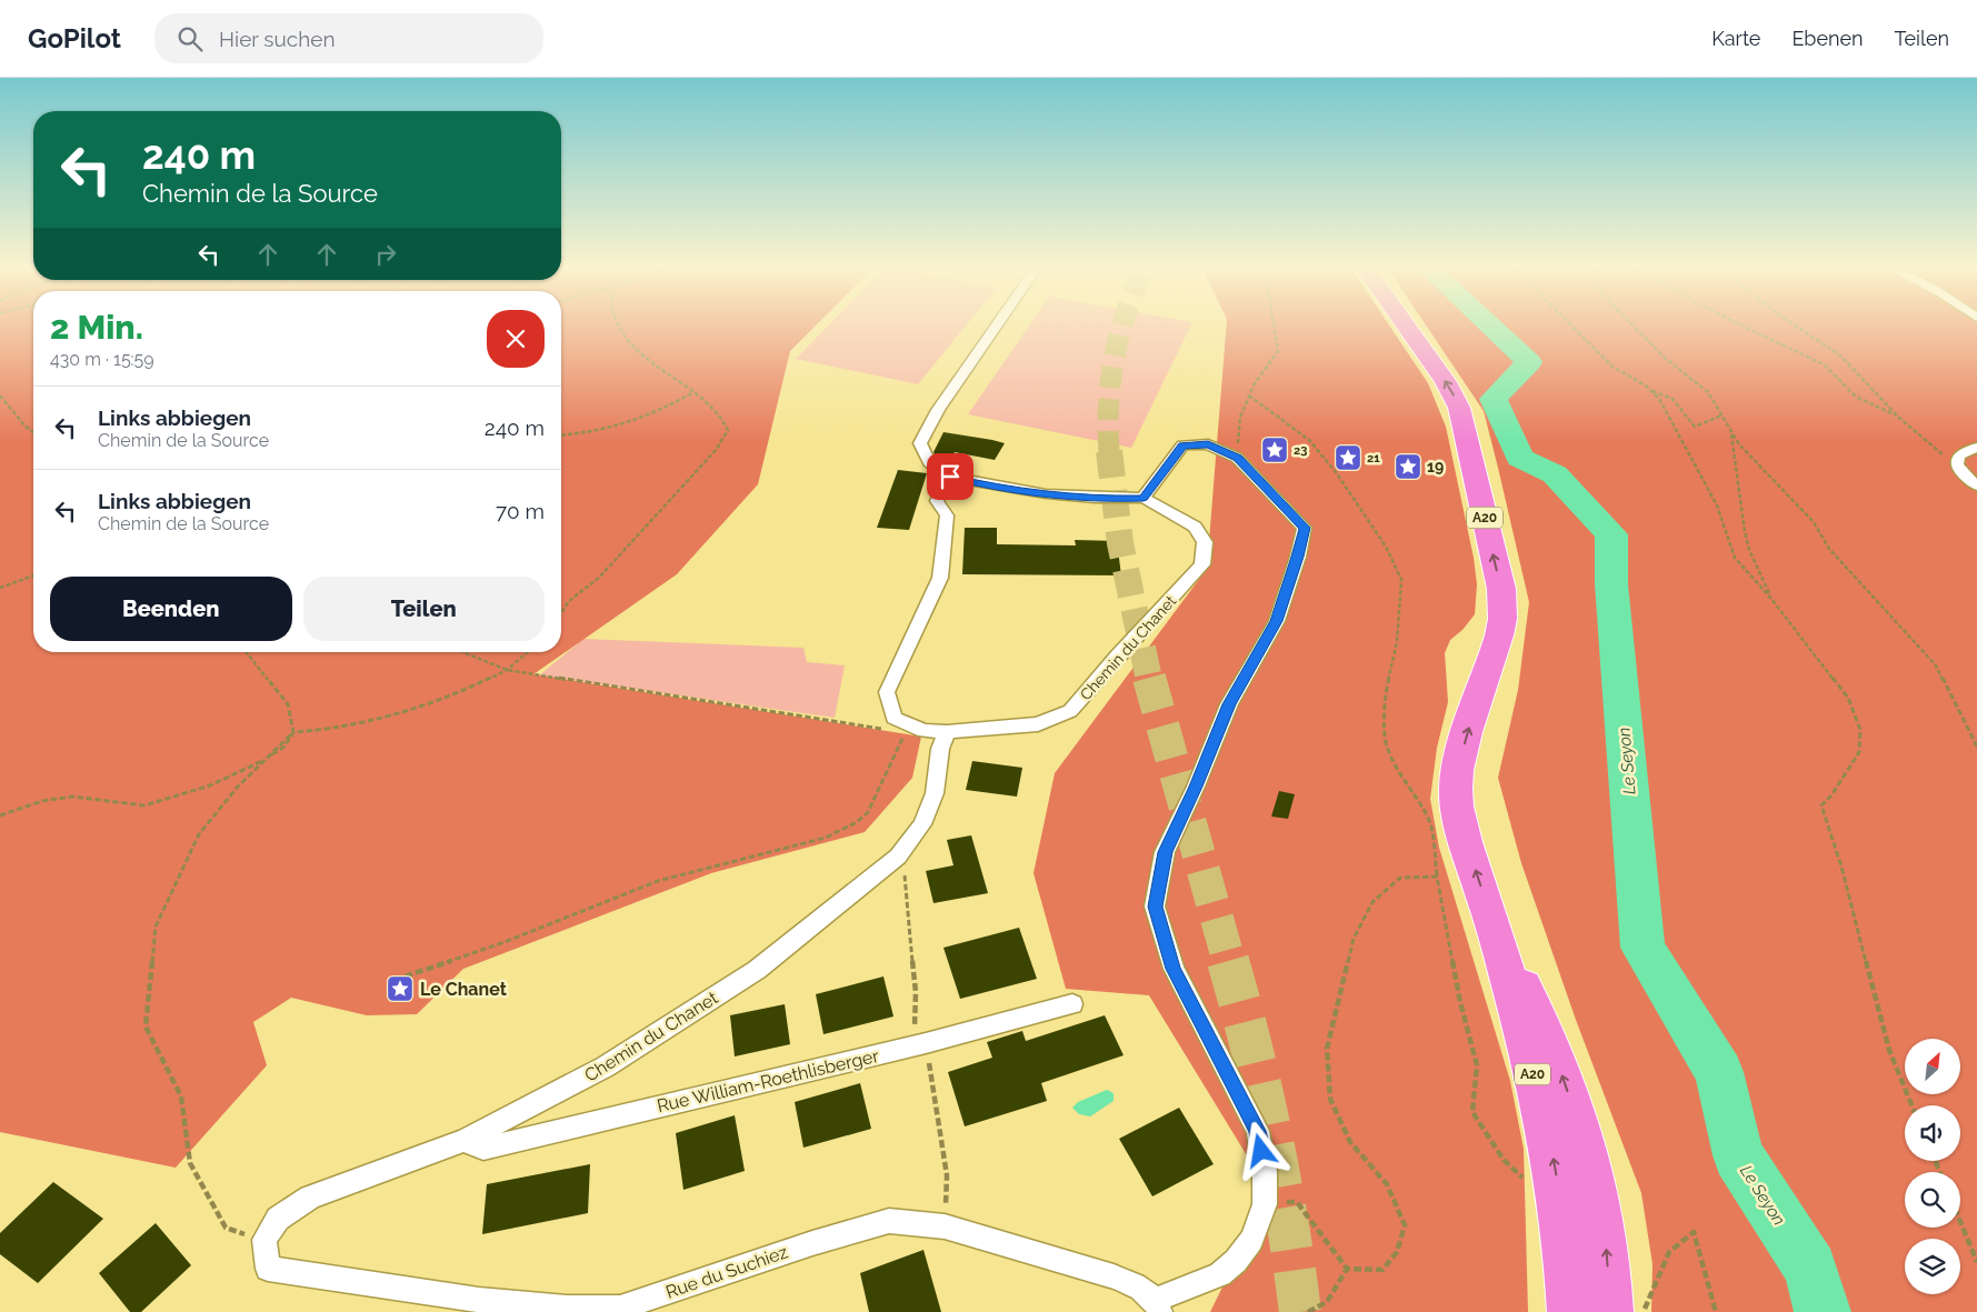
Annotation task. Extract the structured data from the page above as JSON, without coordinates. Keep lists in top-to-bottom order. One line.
{"streets":{"highway":["A20"],"street":["Chemin du Chanet","Rue William-Roethlisberger","Rue du Suchiez"]},"crossings":[["Chemin du Chanet","Rue William-Roethlisberger"],["Chemin du Chanet","Rue du Suchiez"]],"water":["Le Seyon"],"places":{"place":["23","21","19","Le Chanet"]},"north":"top right","page":{"header":"GoPilot","search":"Hier suchen","nav":["Karte","Ebenen","Teilen"],"turn":["240 m","Chemin de la Source"],"heading":["2 Min.","430 m · 15:59"],"list":[{"name":"Links abbiegen","note":"Chemin de la Source","value":"240 m"},{"name":"Links abbiegen","note":"Chemin de la Source","value":"70 m"}],"buttons":["Beenden","Teilen"]}}
